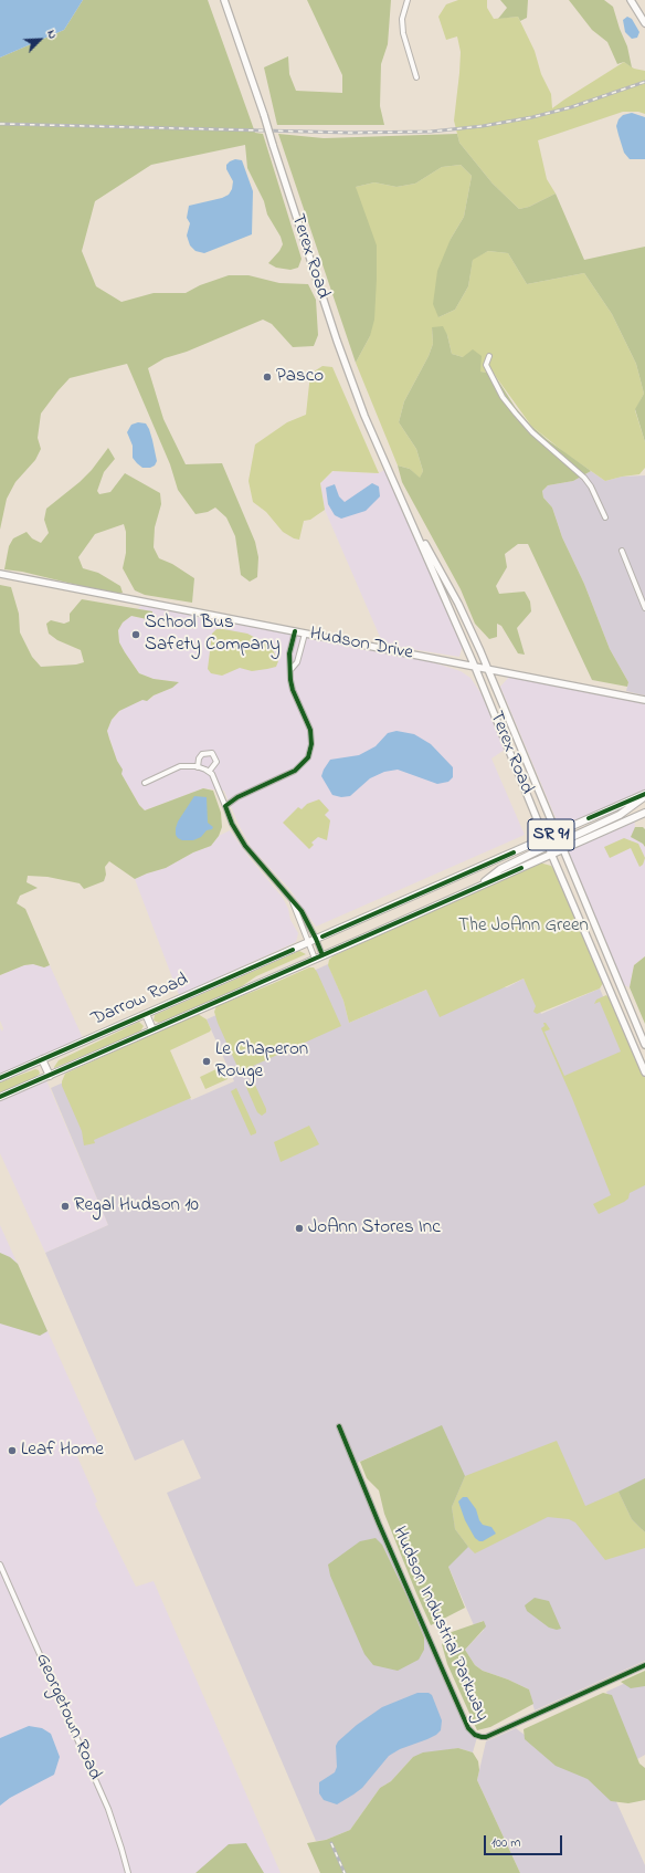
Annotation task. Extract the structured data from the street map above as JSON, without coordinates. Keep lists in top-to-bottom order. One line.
{"streets":{"main road":["Terex Road","Hudson Drive","SR 91","Darrow Road"],"street":["Hudson Industrial Parkway","Georgetown Road"]},"crossings":[["Terex Road","Hudson Drive"],["Terex Road","Darrow Road"]],"parks":["The JoAnn Green"],"places":["Pasco","School Bus Safety Company","Le Chaperon Rouge","Regal Hudson 10","JoAnn Stores Inc","Leaf Home"],"scale_bar":"100 m","north":"top right"}
